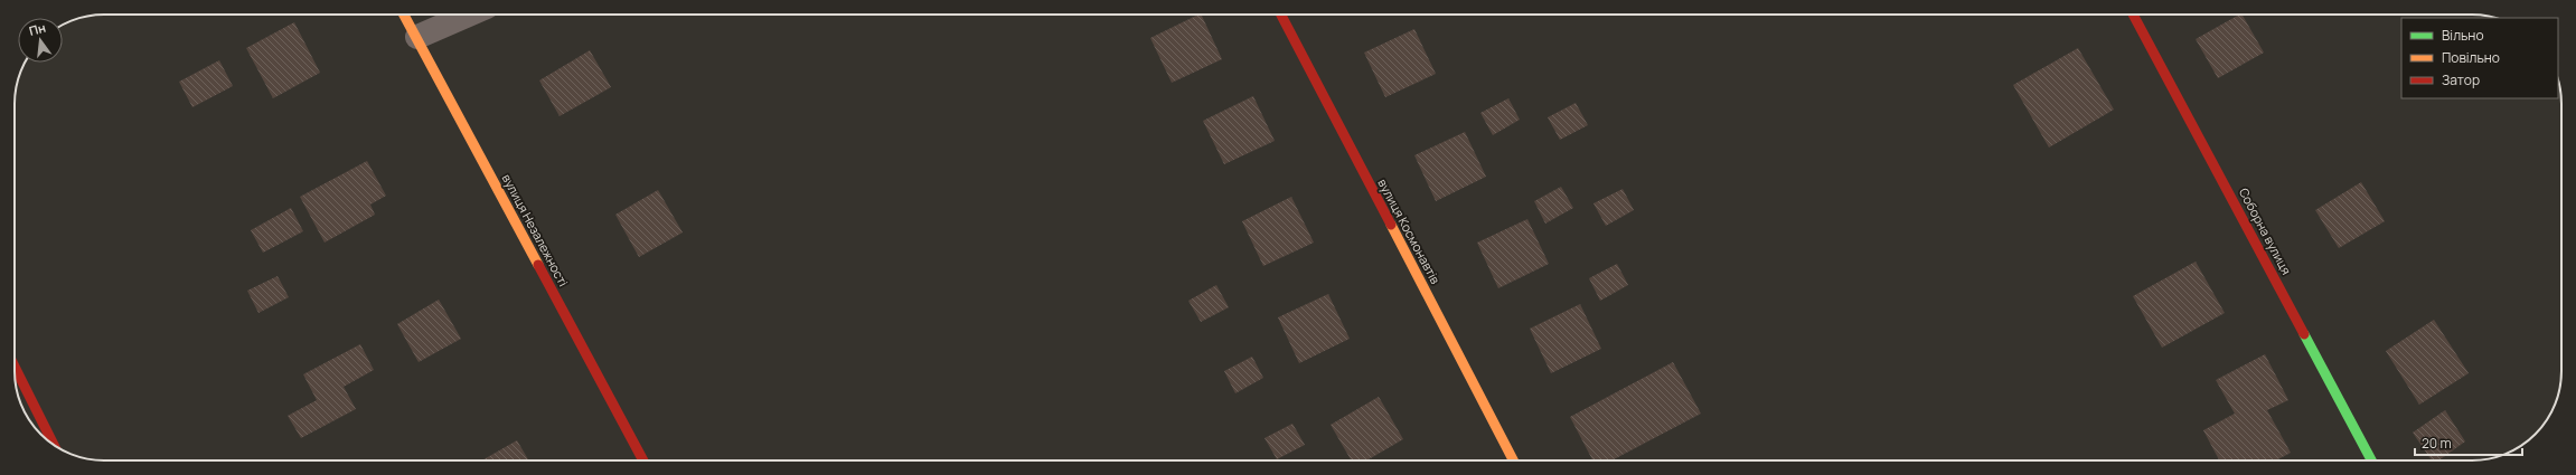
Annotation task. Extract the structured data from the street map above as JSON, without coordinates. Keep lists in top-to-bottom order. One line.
{"streets":{"street":["вулиця Незалежності","вулиця Космонавтів","Соборна вулиця"]},"legend":["Вільно","Повільно","Затор"],"scale_bar":"20 m","north":"top"}
